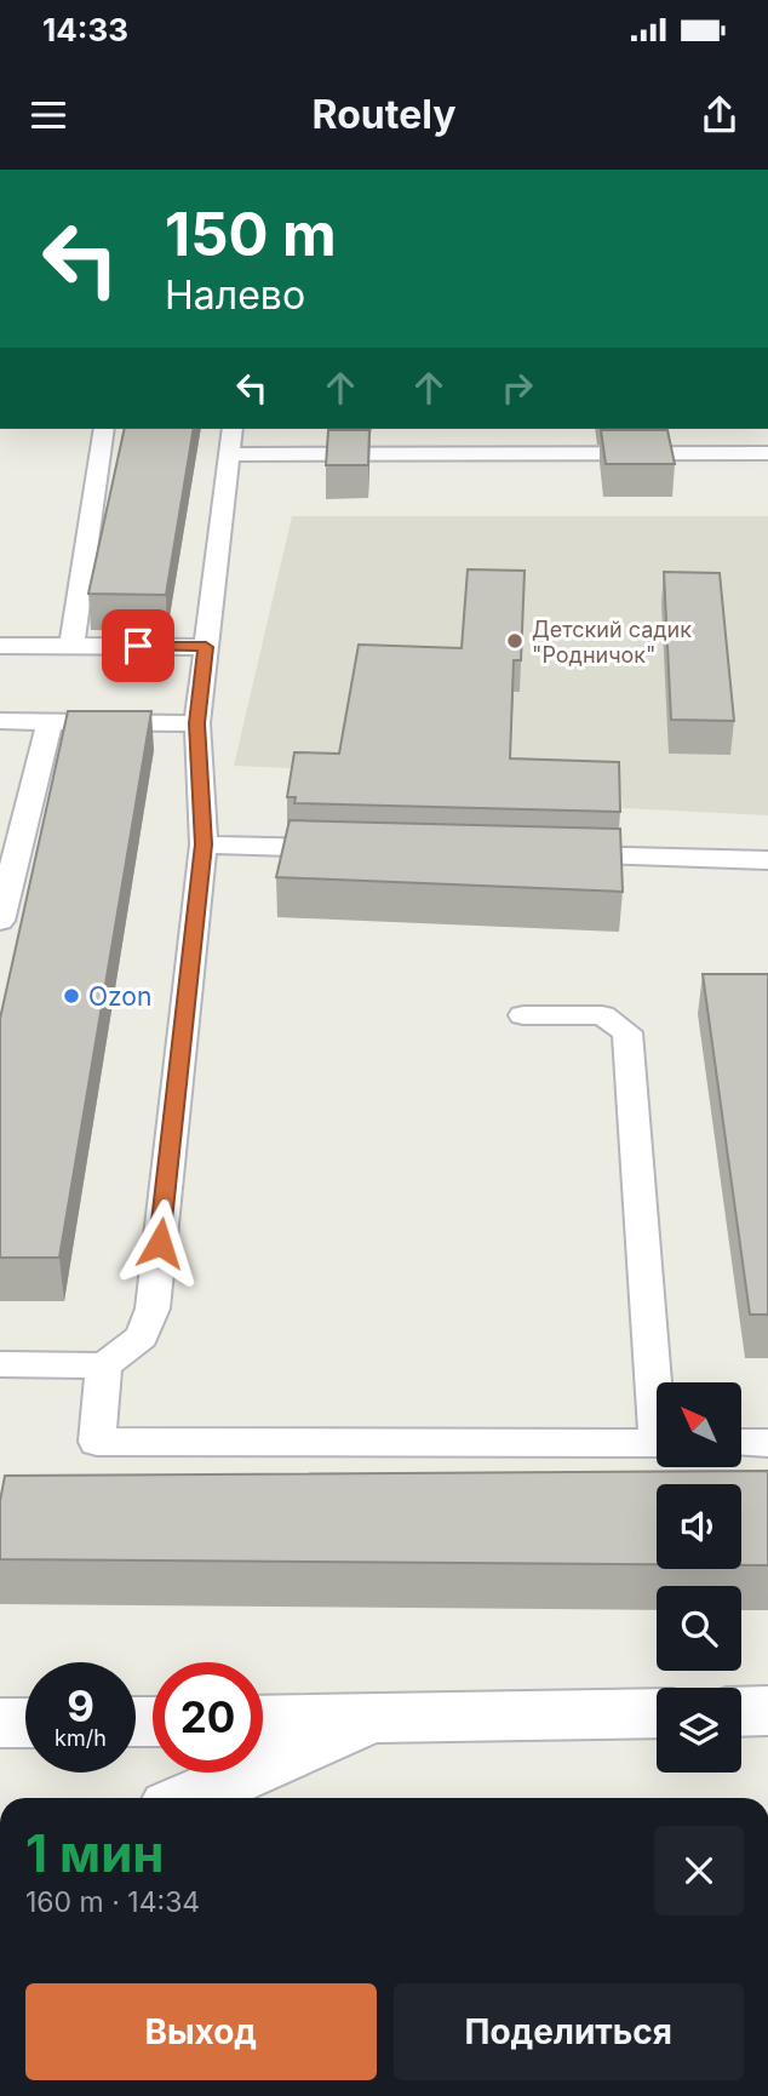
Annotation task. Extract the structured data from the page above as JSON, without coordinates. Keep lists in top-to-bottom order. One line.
{"places":["Детский садик \"Родничок\"","Ozon"],"north":"top left","page":{"status":"14:33","header":"Routely","turn":["150 m","Налево"],"speed":"9 km/h","limit":"20","heading":["1 мин","160 m · 14:34"],"buttons":["Выход","Поделиться"]}}
